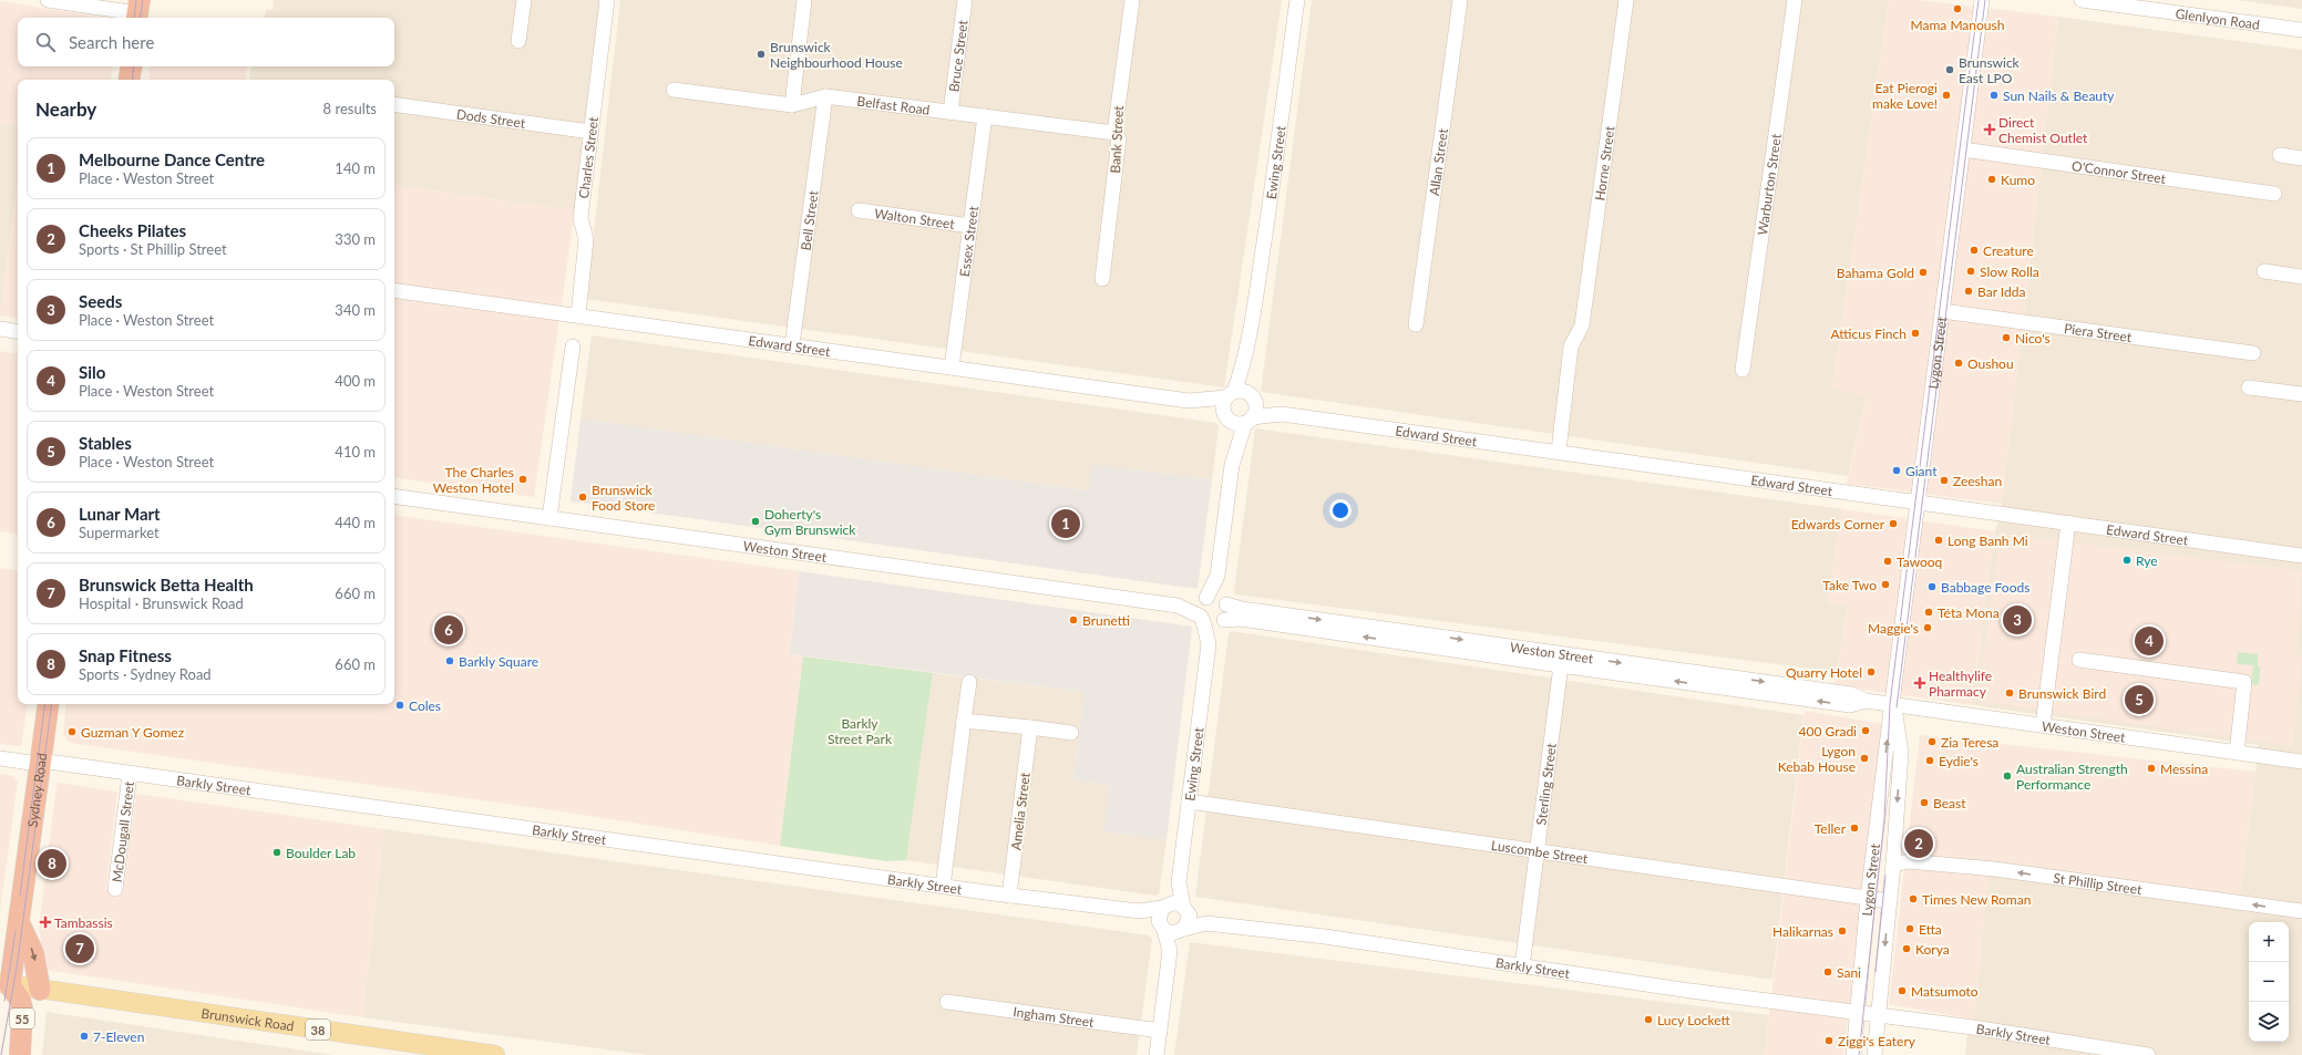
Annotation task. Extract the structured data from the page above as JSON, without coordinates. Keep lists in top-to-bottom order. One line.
{"streets":{"highway":["Sydney Road","55"],"main road":["Brunswick Road","38"],"street":["Glenlyon Road","Bruce Street","Belfast Road","Dods Street","Bank Street","Charles Street","Ewing Street","Allan Street","Horne Street","O'Connor Street","Warburton Street","Walton Street","Bell Street","Essex Street","Piera Street","Edward Street","Lygon Street","Weston Street","Sterling Street","Barkly Street","Amelia Street","McDougall Street","Luscombe Street","St Phillip Street","Ingham Street"]},"crossings":[["Bruce Street","Belfast Road"],["Belfast Road","Bank Street"],["Belfast Road","Bell Street"],["Belfast Road","Essex Street"],["Dods Street","Charles Street"],["Charles Street","Edward Street"],["Ewing Street","Edward Street"],["Ewing Street","Weston Street"],["Ewing Street","Barkly Street"],["Ewing Street","Luscombe Street"],["Horne Street","Edward Street"],["O'Connor Street","Lygon Street"],["Walton Street","Essex Street"],["Bell Street","Edward Street"],["Essex Street","Edward Street"],["Piera Street","Lygon Street"],["Edward Street","Lygon Street"],["Lygon Street","Weston Street"],["Lygon Street","Barkly Street"],["Lygon Street","Luscombe Street"],["Lygon Street","St Phillip Street"],["Weston Street","Sterling Street"],["Sterling Street","Barkly Street"],["Sterling Street","Luscombe Street"],["Barkly Street","Sydney Road"],["Barkly Street","Amelia Street"],["Barkly Street","McDougall Street"],["Sydney Road","55"],["Sydney Road","Brunswick Road"],["55","Brunswick Road"]],"one_way":["St Phillip Street"],"parks":["Barkly Street Park"],"places":{"other":["Mama Manoush","Brunswick Neighbourhood House","Brunswick East LPO","Eat Pierogi make Love!","Sun Nails & Beauty","Kumo","Creature","Slow Rolla","Bahama Gold","Bar Idda","Atticus Finch","Nico's","Oushou","Giant","The Charles Weston Hotel","Zeeshan","Brunswick Food Store","Doherty's Gym Brunswick","Edwards Corner","Long Banh Mi","Rye","Tawooq","Take Two","Babbage Foods","Téta Mona","Brunetti","Maggie's","Barkly Square","Quarry Hotel","Brunswick Bird","Coles","400 Gradi","Guzman Y Gomez","Zia Teresa","Lygon Kebab House","Eydie's","Messina","Australian Strength Performance","Beast","Teller","Boulder Lab","Times New Roman","Etta","Halikarnas","Korya","Sani","Matsumoto","Lucy Lockett","7-Eleven","Ziggi's Eatery"],"health":["Direct Chemist Outlet","Healthylife Pharmacy","Tambassis"]},"page":{"search":"Search here","heading":["Nearby","8 results"],"list":[{"mark":"1","name":"Melbourne Dance Centre","note":"Place · Weston Street","value":"140 m"},{"mark":"2","name":"Cheeks Pilates","note":"Sports · St Phillip Street","value":"330 m"},{"mark":"3","name":"Seeds","note":"Place · Weston Street","value":"340 m"},{"mark":"4","name":"Silo","note":"Place · Weston Street","value":"400 m"},{"mark":"5","name":"Stables","note":"Place · Weston Street","value":"410 m"},{"mark":"6","name":"Lunar Mart","note":"Supermarket","value":"440 m"},{"mark":"7","name":"Brunswick Betta Health","note":"Hospital · Brunswick Road","value":"660 m"},{"mark":"8","name":"Snap Fitness","note":"Sports · Sydney Road","value":"660 m"}],"pins":["1","3","6","4","5","2","8","7"],"map_buttons":["+","−"]}}
